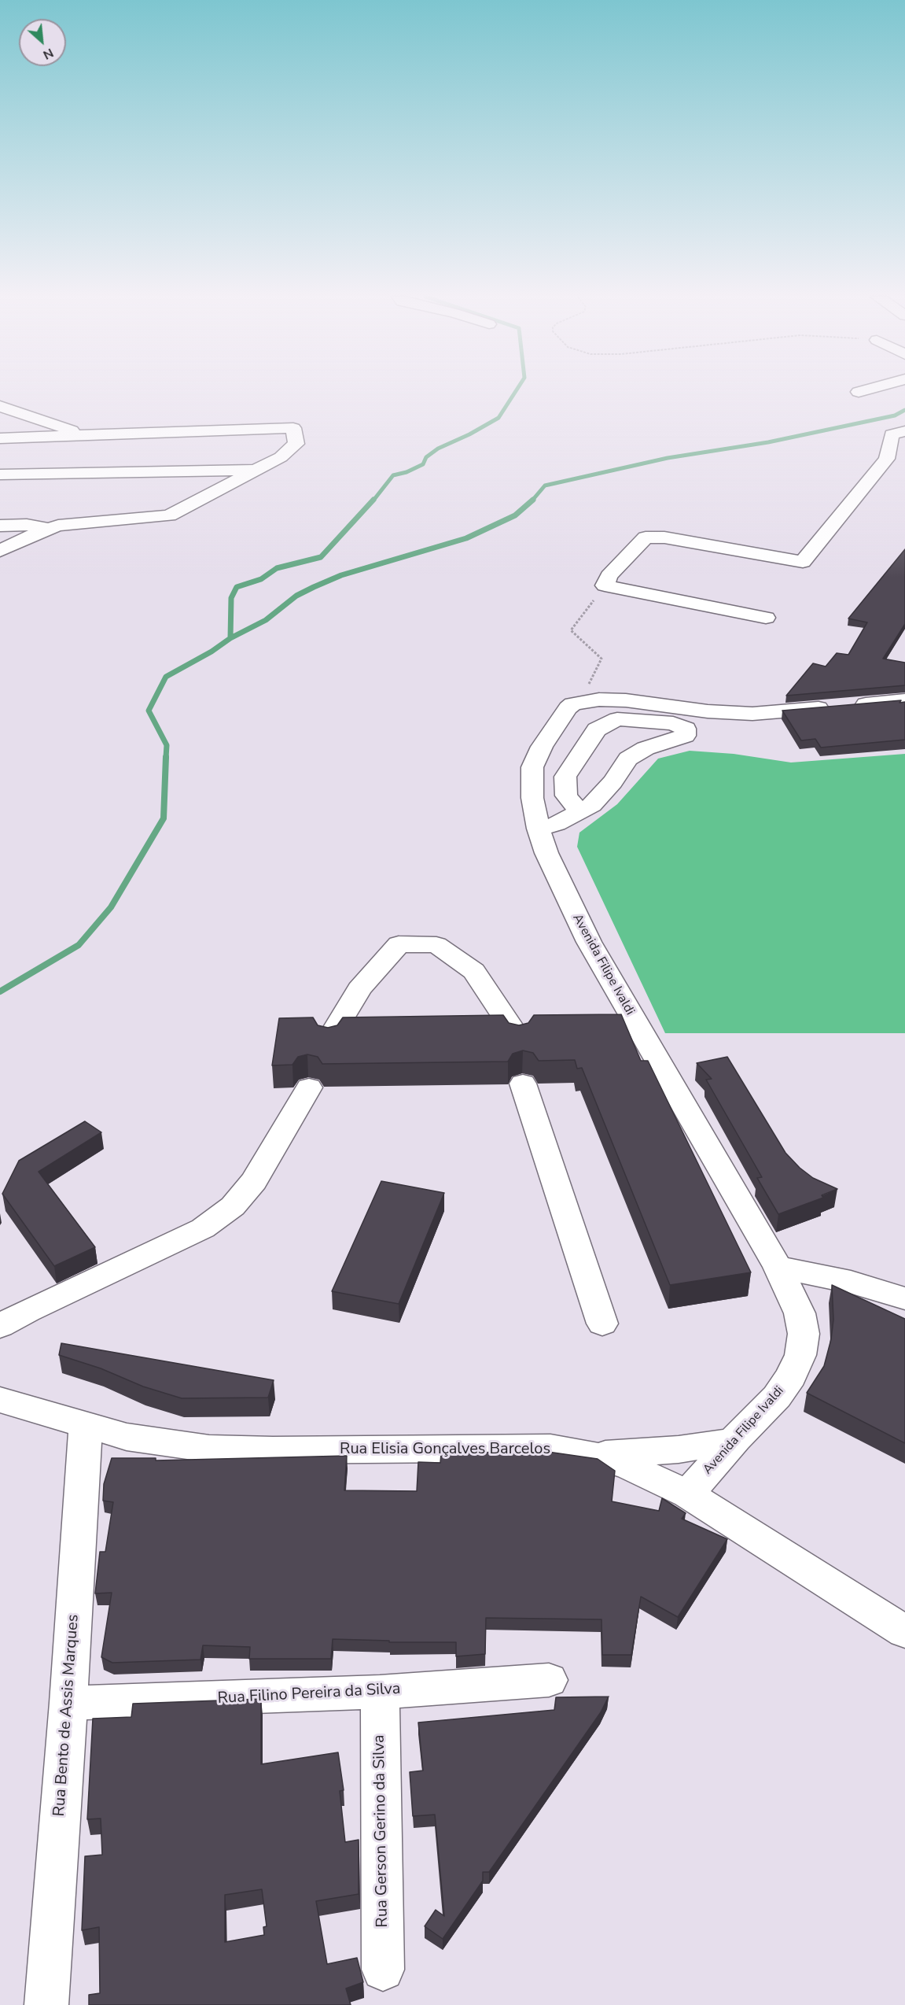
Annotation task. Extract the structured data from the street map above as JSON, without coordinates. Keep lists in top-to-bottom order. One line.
{"streets":{"street":["Avenida Filipe Ivaldi","Rua Elisia Gonçalves Barcelos","Rua Filino Pereira da Silva","Rua Bento de Assis Marques","Rua Gerson Gerino da Silva"]},"crossings":[["Avenida Filipe Ivaldi","Rua Elisia Gonçalves Barcelos"],["Rua Elisia Gonçalves Barcelos","Rua Bento de Assis Marques"],["Rua Filino Pereira da Silva","Rua Bento de Assis Marques"],["Rua Filino Pereira da Silva","Rua Gerson Gerino da Silva"]],"north":"bottom right"}
